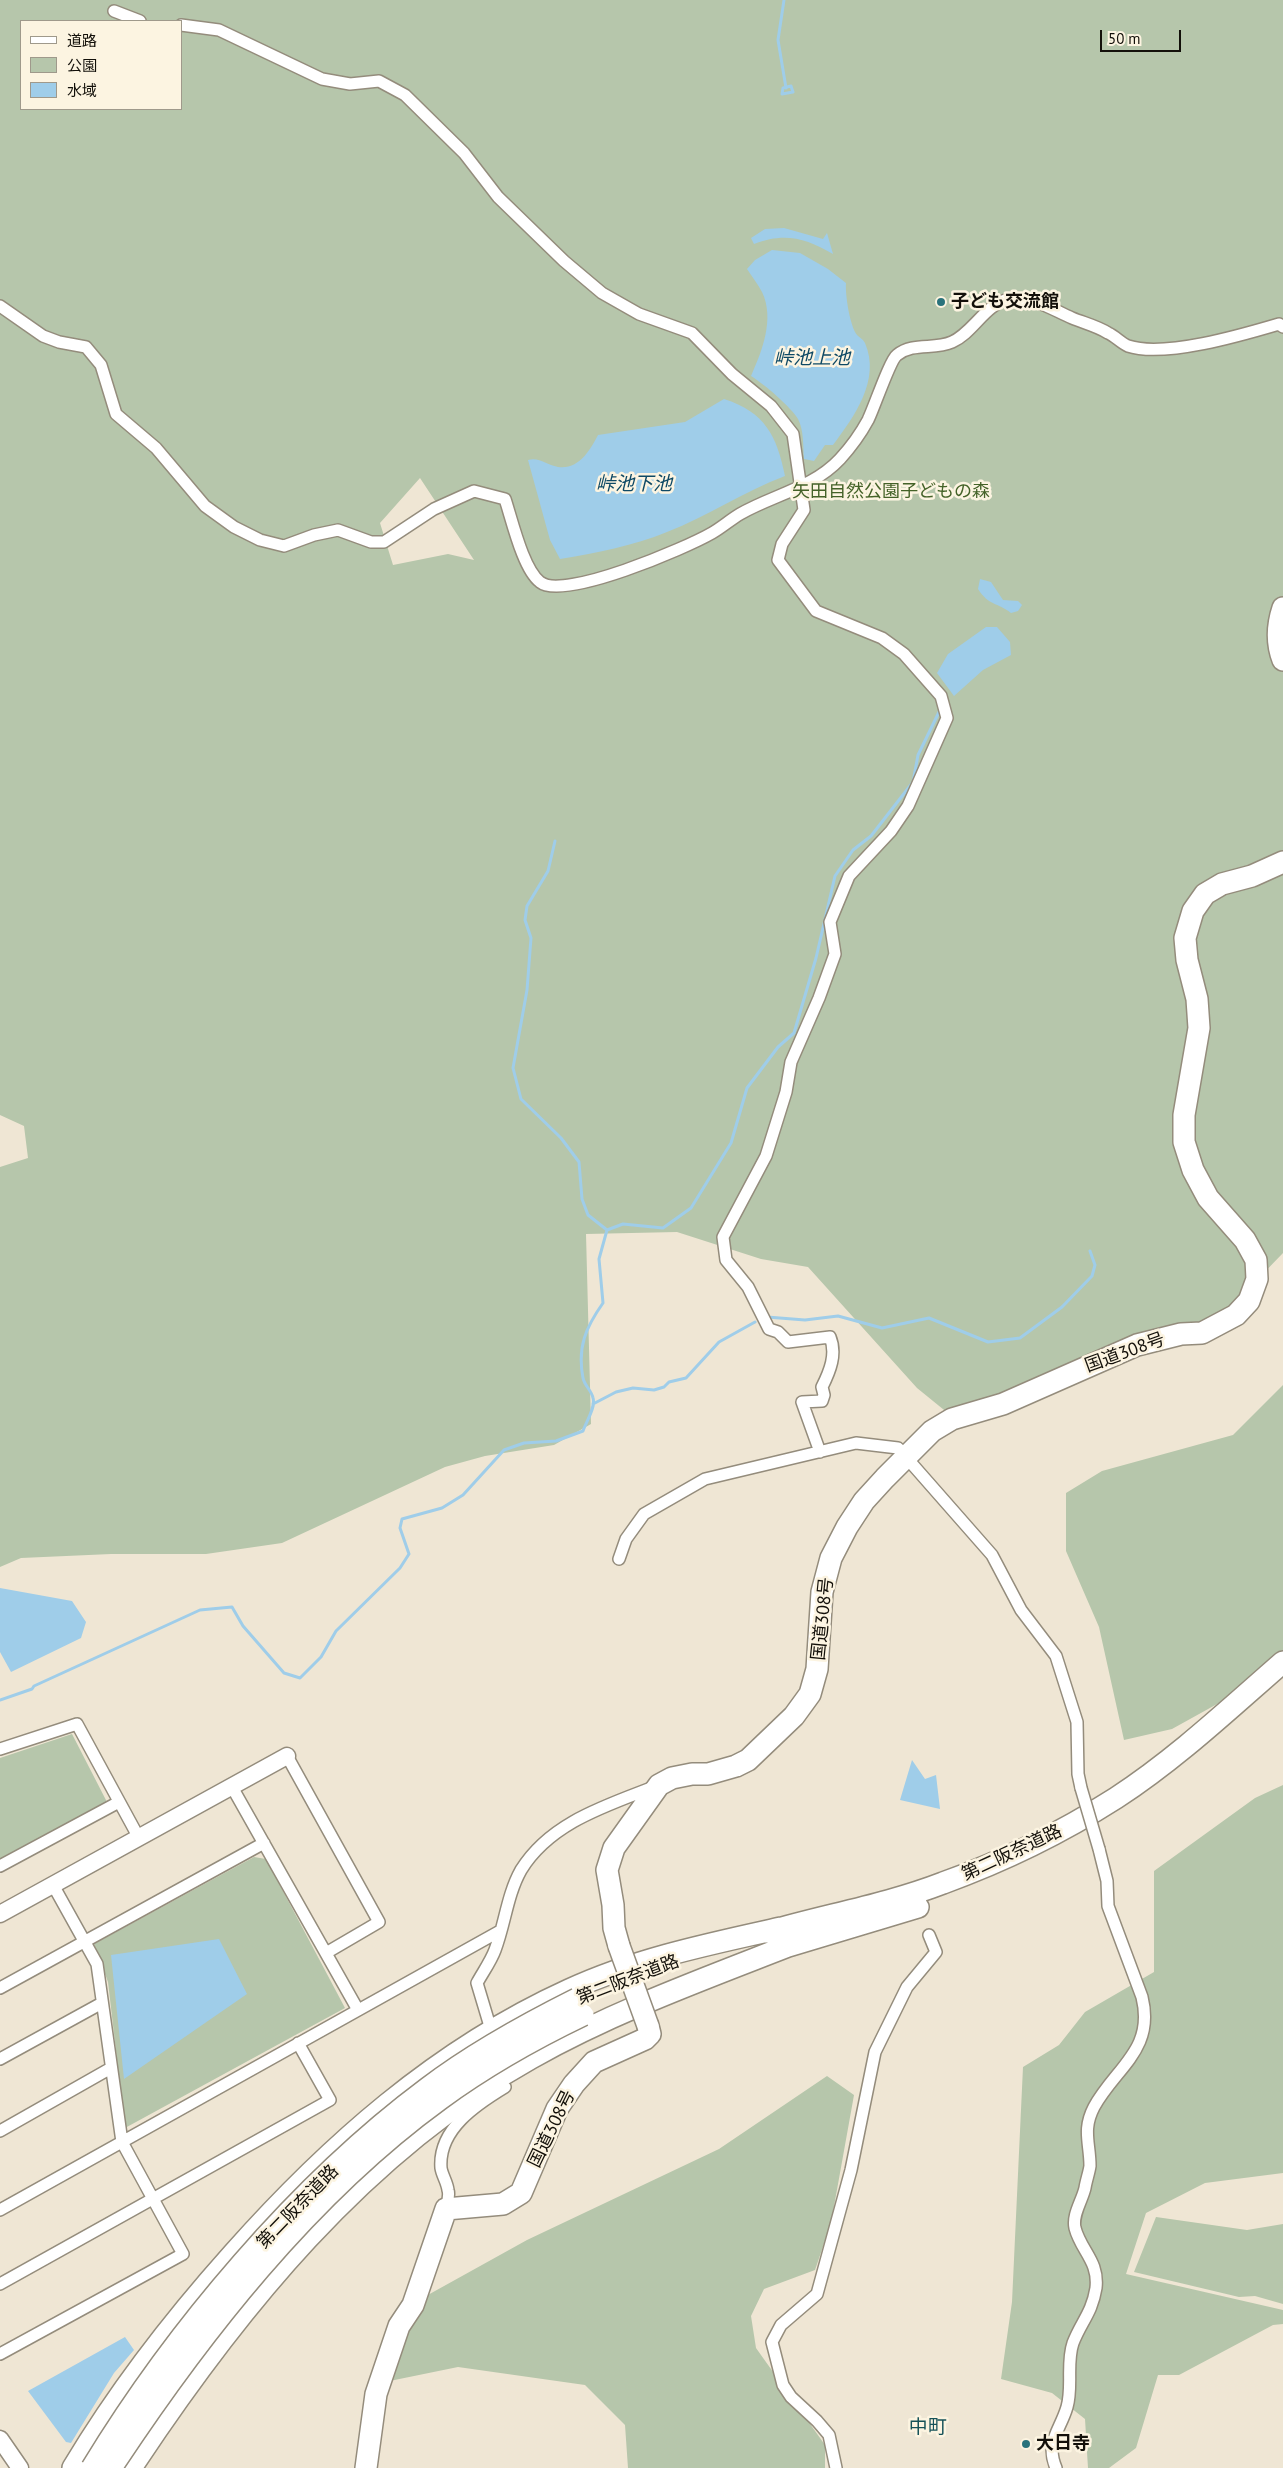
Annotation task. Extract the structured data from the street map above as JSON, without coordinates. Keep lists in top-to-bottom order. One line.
{"streets":{"highway":["国道308号","第二阪奈道路"]},"districts":["中町"],"water":["峠池上池","峠池下池"],"parks":["矢田自然公園子どもの森"],"places":["子ども交流館","大日寺"],"legend":["道路","公園","水域"],"scale_bar":"50 m"}
